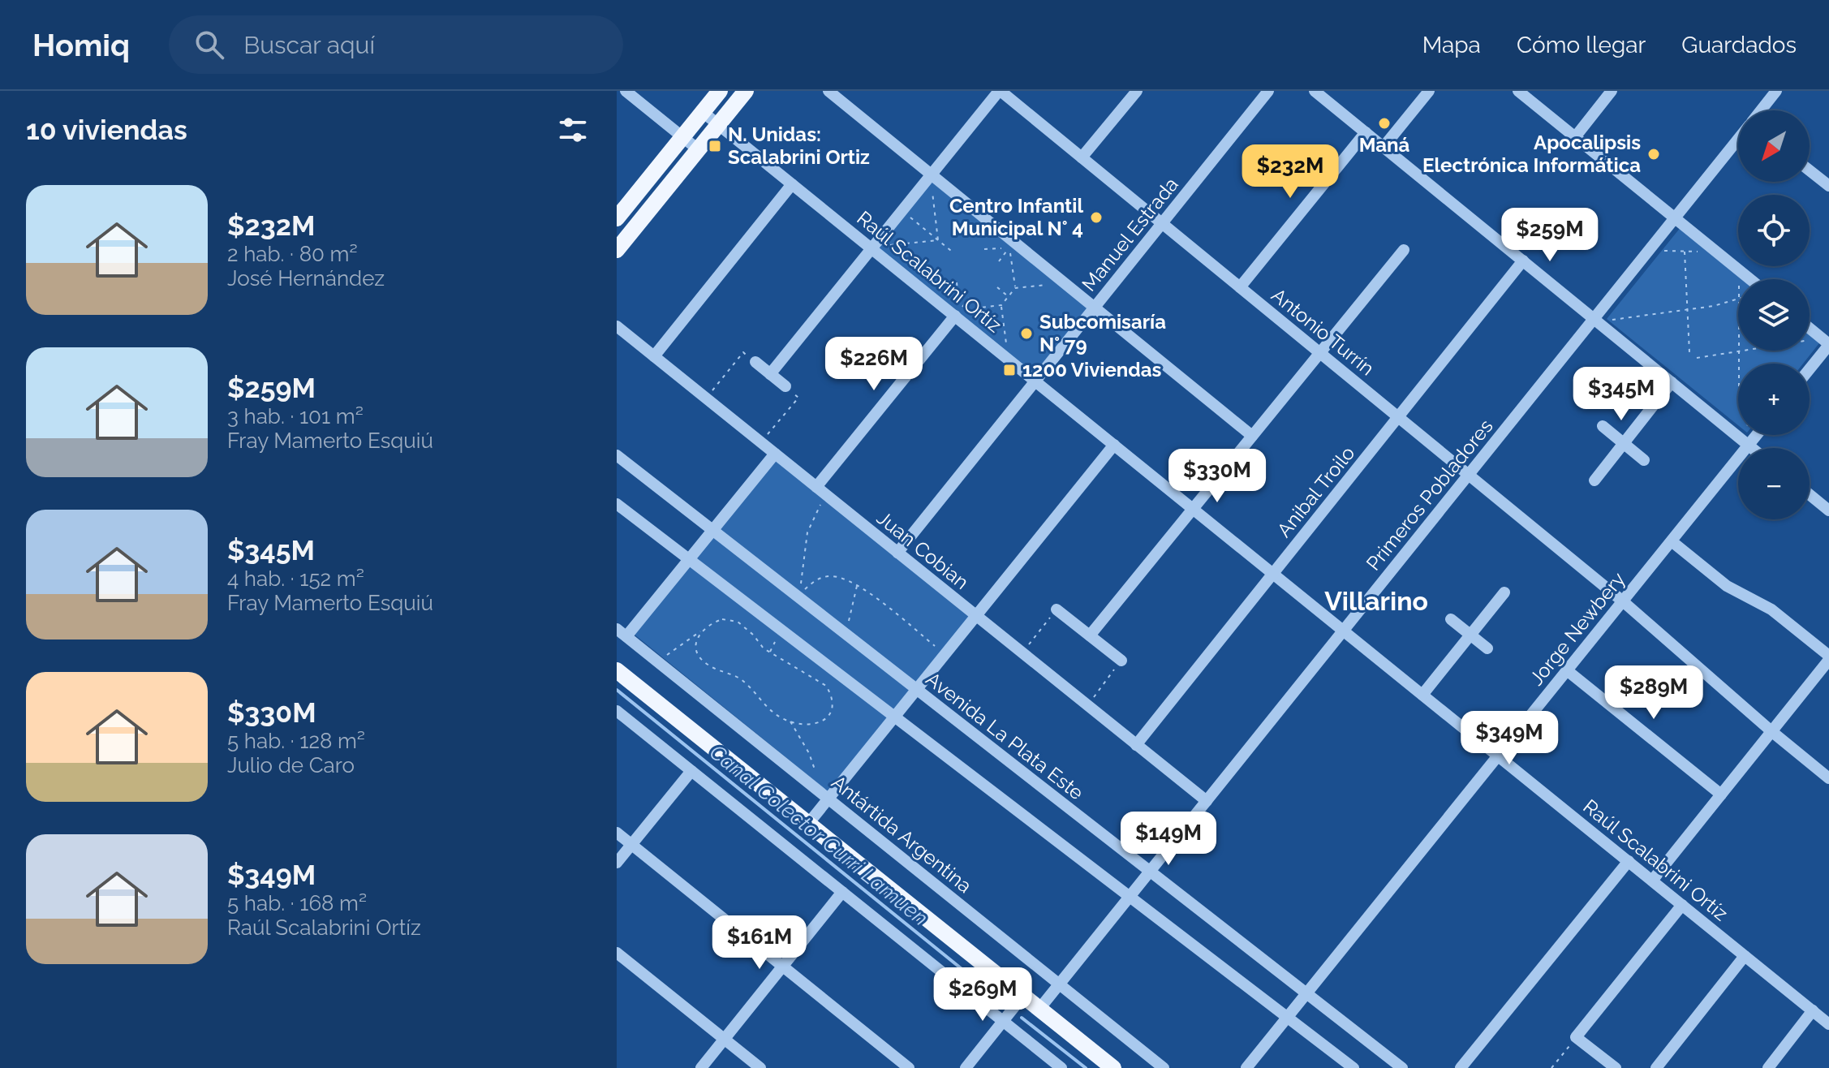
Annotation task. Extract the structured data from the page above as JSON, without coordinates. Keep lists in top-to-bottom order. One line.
{"streets":{"street":["Manuel Estrada","Raúl Scalabrini Ortíz","Antonio Turrín","Anibal Troilo","Primeros Pobladores","Juan Cobian","Jorge Newbery","Avenida La Plata Este","Antártida Argentina"]},"crossings":[["Manuel Estrada","Raúl Scalabrini Ortíz"],["Manuel Estrada","Antonio Turrín"],["Manuel Estrada","Juan Cobian"],["Raúl Scalabrini Ortíz","Anibal Troilo"],["Raúl Scalabrini Ortíz","Primeros Pobladores"],["Raúl Scalabrini Ortíz","Jorge Newbery"],["Antonio Turrín","Anibal Troilo"],["Antonio Turrín","Primeros Pobladores"],["Antonio Turrín","Jorge Newbery"],["Anibal Troilo","Juan Cobian"],["Primeros Pobladores","Juan Cobian"],["Primeros Pobladores","Avenida La Plata Este"],["Primeros Pobladores","Antártida Argentina"],["Jorge Newbery","Avenida La Plata Este"]],"districts":["Villarino"],"water":["Canal Colector Curri Lamuen"],"places":{"other":["Maná","Apocalipsis Electrónica Informática","Centro Infantil Municipal N° 4","Subcomisaría N° 79"],"transit":["N. Unidas: Scalabrini Ortiz","1200 Viviendas"]},"north":"bottom left","page":{"header":"Homiq","search":"Buscar aquí","nav":["Mapa","Cómo llegar","Guardados"],"heading":"10 viviendas","map_buttons":["+","−"],"price":["$232M","$259M","$226M","$345M","$330M","$289M","$349M","$149M","$161M","$269M"],"list":[{"name":"$232M","note":"2 hab. · 80 m² · José Hernández"},{"name":"$259M","note":"3 hab. · 101 m² · Fray Mamerto Esquiú"},{"name":"$345M","note":"4 hab. · 152 m² · Fray Mamerto Esquiú"},{"name":"$330M","note":"5 hab. · 128 m² · Julio de Caro"},{"name":"$349M","note":"5 hab. · 168 m² · Raúl Scalabrini Ortíz"}]}}
